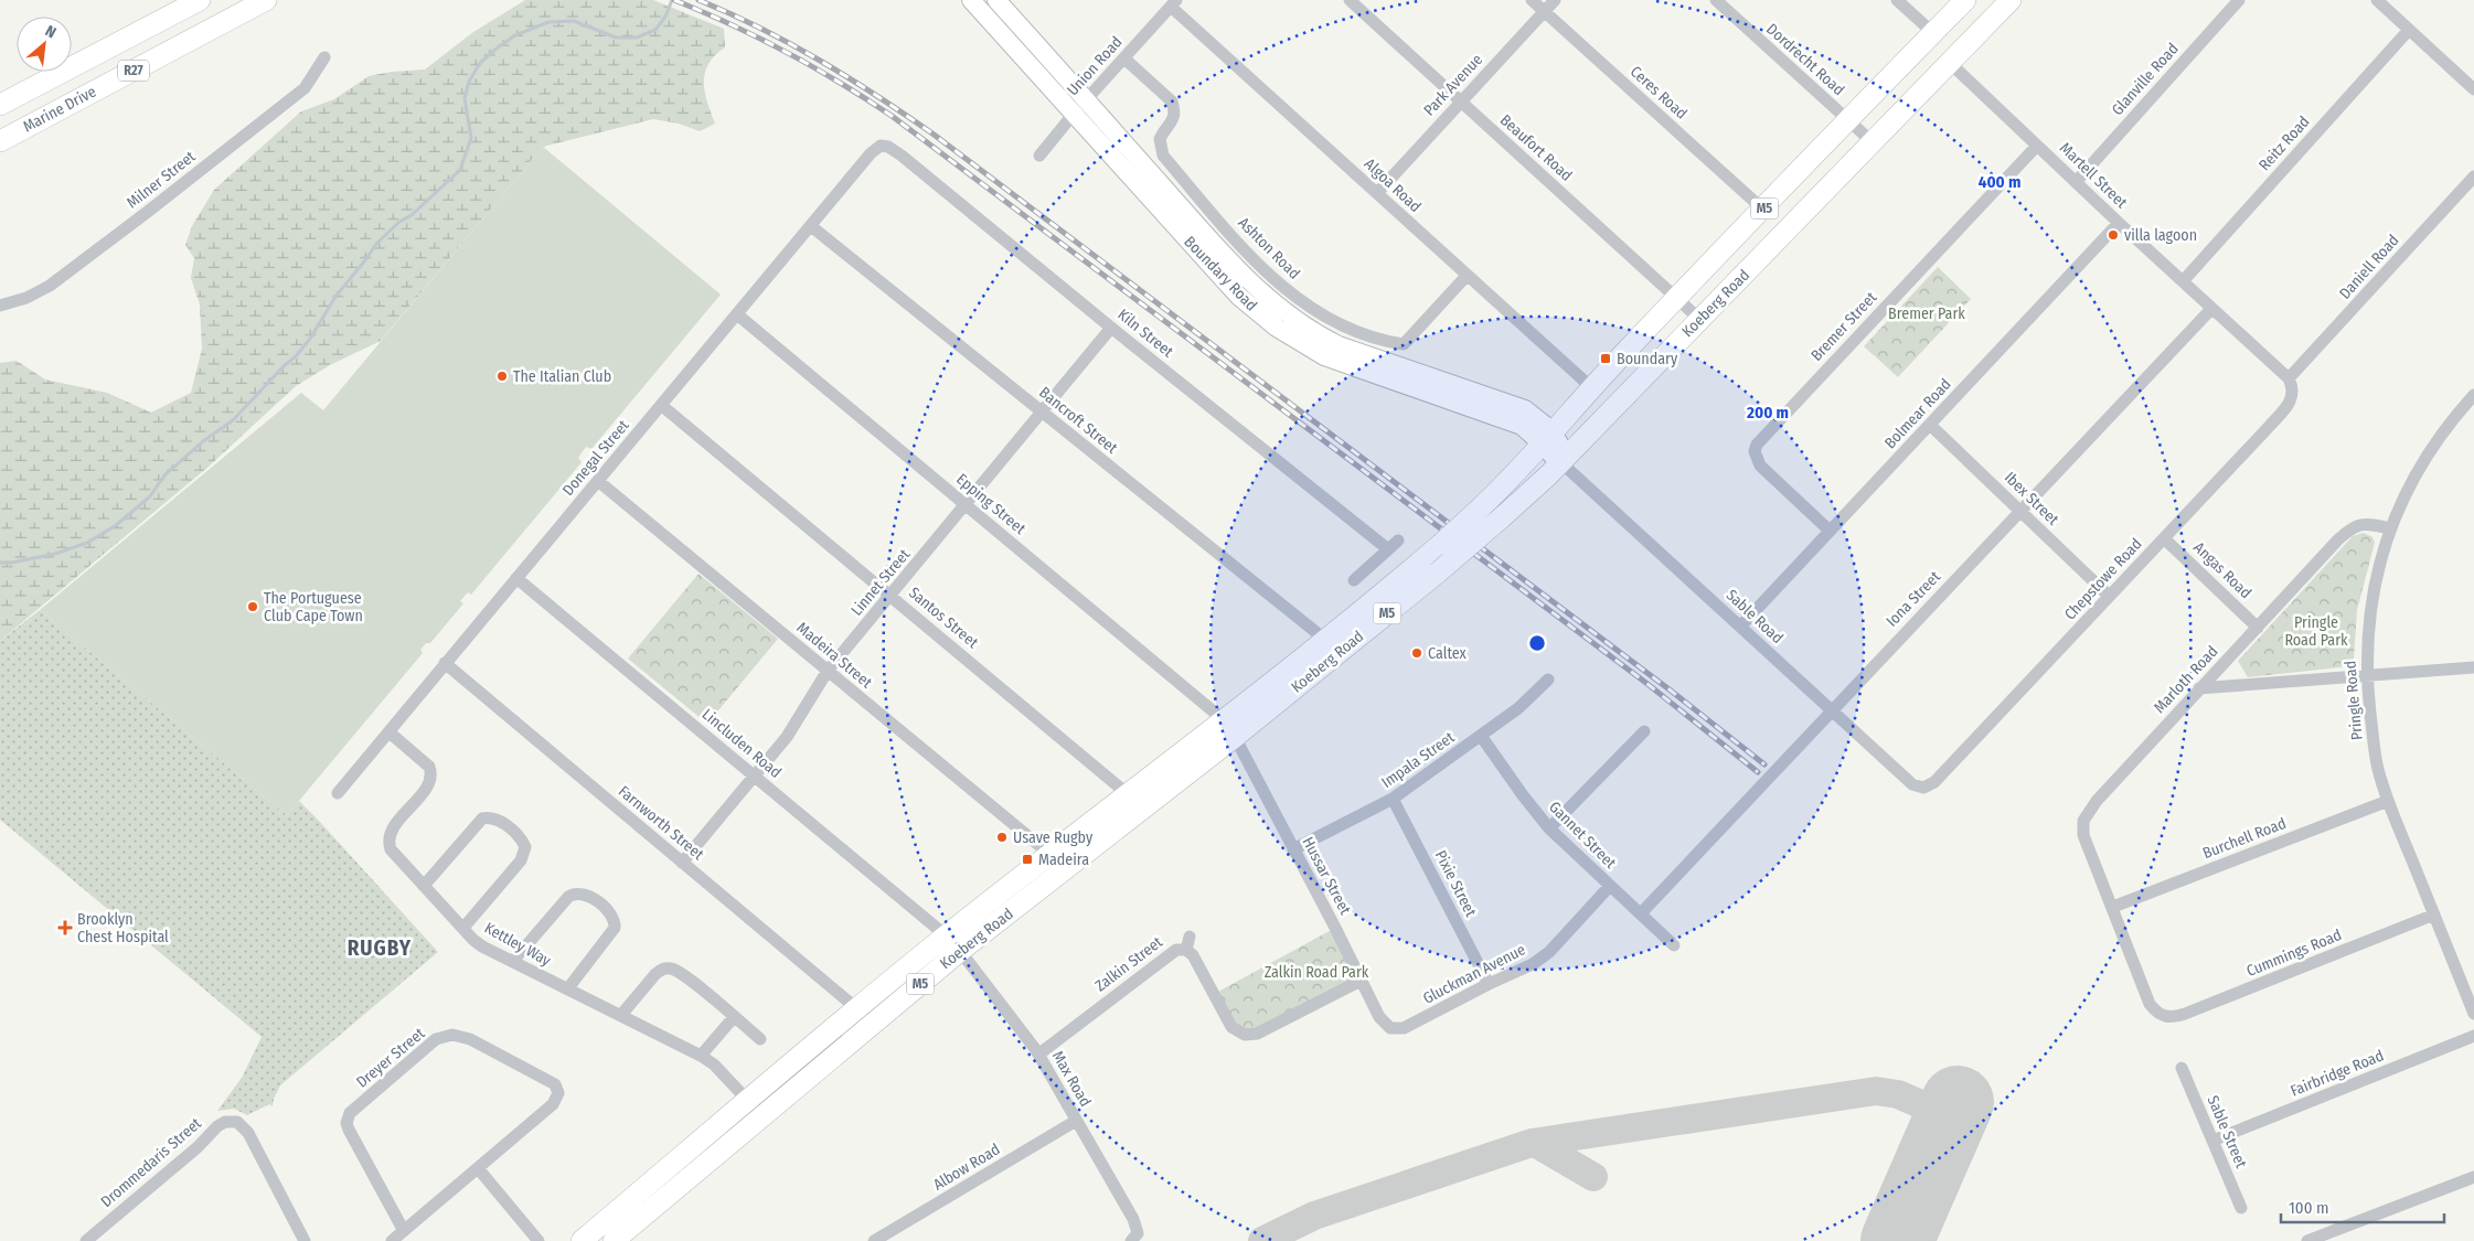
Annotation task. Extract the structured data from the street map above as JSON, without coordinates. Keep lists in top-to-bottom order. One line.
{"streets":{"main road":["R27","Marine Drive","M5","Boundary Road","Koeberg Road"],"street":["Dordrecht Road","Union Road","Glanville Road","Park Avenue","Ceres Road","Reitz Road","Beaufort Road","Martell Street","Milner Street","Algoa Road","Ashton Road","Daniell Road","Bremer Street","Kiln Street","Bolmear Road","Bancroft Street","Donegal Street","Ibex Street","Epping Street","Angas Road","Chepstowe Road","Linnet Street","Iona Street","Sable Road","Santos Street","Madeira Street","Marloth Road","Pringle Road","Lincluden Road","Impala Street","Farnworth Street","Gannet Street","Burchell Road","Hussar Street","Pixie Street","Kettley Way","Cummings Road","Zalkin Street","Gluckman Avenue","Dreyer Street","Fairbridge Road","Max Road","Sable Street","Drommedaris Street","Albow Road"]},"crossings":[["Dordrecht Road","Koeberg Road"],["Union Road","Algoa Road"],["Union Road","Ashton Road"],["Union Road","Boundary Road"],["Glanville Road","Martell Street"],["Park Avenue","Ceres Road"],["Park Avenue","Beaufort Road"],["Park Avenue","Algoa Road"],["Ceres Road","Koeberg Road"],["Reitz Road","Martell Street"],["Beaufort Road","Koeberg Road"],["Martell Street","Daniell Road"],["Martell Street","Koeberg Road"],["Martell Street","Bremer Street"],["Martell Street","Bolmear Road"],["Martell Street","Chepstowe Road"],["Martell Street","Iona Street"],["Algoa Road","Ashton Road"],["Algoa Road","Koeberg Road"],["Daniell Road","Chepstowe Road"],["Boundary Road","Koeberg Road"],["Koeberg Road","Bancroft Street"],["Koeberg Road","Epping Street"],["Koeberg Road","Sable Road"],["Koeberg Road","Santos Street"],["Koeberg Road","Madeira Street"],["Koeberg Road","Lincluden Road"],["Koeberg Road","Farnworth Street"],["Koeberg Road","Hussar Street"],["Koeberg Road","Kettley Way"],["Koeberg Road","Max Road"],["Bremer Street","Bolmear Road"],["Kiln Street","Donegal Street"],["Kiln Street","Linnet Street"],["Bolmear Road","Ibex Street"],["Bolmear Road","Sable Road"],["Bancroft Street","Donegal Street"],["Bancroft Street","Linnet Street"],["Donegal Street","Epping Street"],["Donegal Street","Santos Street"],["Donegal Street","Madeira Street"],["Donegal Street","Lincluden Road"],["Donegal Street","Farnworth Street"],["Donegal Street","Kettley Way"],["Ibex Street","Chepstowe Road"],["Ibex Street","Iona Street"],["Epping Street","Linnet Street"],["Epping Street","Hussar Street"],["Angas Road","Chepstowe Road"],["Angas Road","Marloth Road"],["Chepstowe Road","Sable Road"],["Linnet Street","Santos Street"],["Linnet Street","Madeira Street"],["Linnet Street","Lincluden Road"],["Linnet Street","Farnworth Street"],["Iona Street","Sable Road"],["Iona Street","Gannet Street"],["Marloth Road","Pringle Road"],["Marloth Road","Burchell Road"],["Marloth Road","Cummings Road"],["Pringle Road","Burchell Road"],["Pringle Road","Cummings Road"],["Lincluden Road","Max Road"],["Impala Street","Gannet Street"],["Impala Street","Hussar Street"],["Impala Street","Pixie Street"],["Gannet Street","Gluckman Avenue"],["Burchell Road","Cummings Road"],["Hussar Street","Zalkin Street"],["Hussar Street","Gluckman Avenue"],["Pixie Street","Gluckman Avenue"],["Zalkin Street","Max Road"],["Fairbridge Road","Sable Street"],["Max Road","Albow Road"]],"districts":["RUGBY"],"parks":["Bremer Park","Pringle Road Park","Zalkin Road Park"],"places":{"other":["villa lagoon","The Italian Club","The Portuguese Club Cape Town","Caltex","Usave Rugby"],"transit":["Boundary","Madeira"],"health":["Brooklyn Chest Hospital"]},"scale_bar":"100 m","north":"top right","rings":["400 m","200 m"]}
